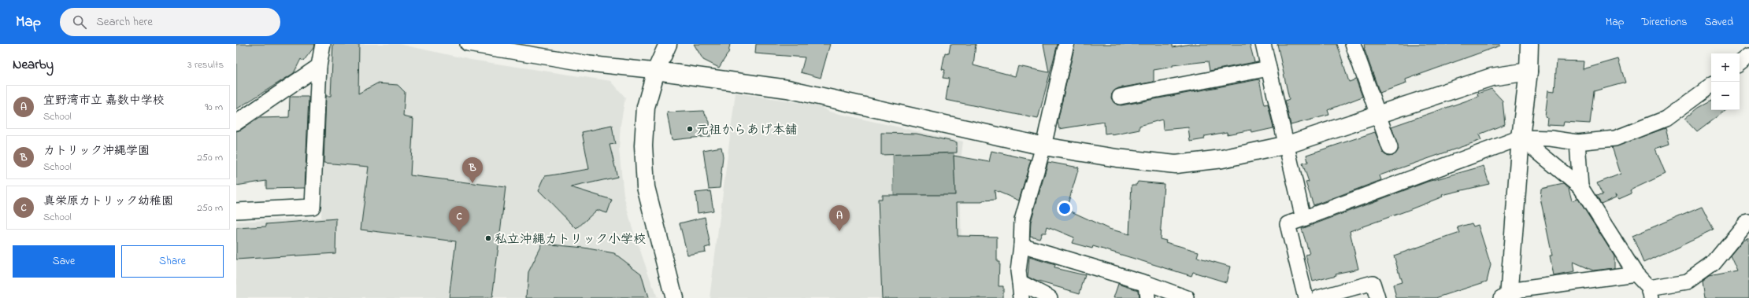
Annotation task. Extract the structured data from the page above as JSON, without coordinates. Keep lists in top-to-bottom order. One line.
{"places":["元祖からあげ本舗","私立沖縄カトリック小学校"],"page":{"header":"Map","search":"Search here","nav":["Map","Directions","Saved"],"heading":["Nearby","3 results"],"map_buttons":["+","−"],"list":[{"mark":"A","name":"宜野湾市立 嘉数中学校","note":"School","value":"90 m"},{"mark":"B","name":"カトリック沖縄学園","note":"School","value":"250 m"},{"mark":"C","name":"真栄原カトリック幼稚園","note":"School","value":"250 m"}],"pins":["B","A","C"],"buttons":["Save","Share"]}}
